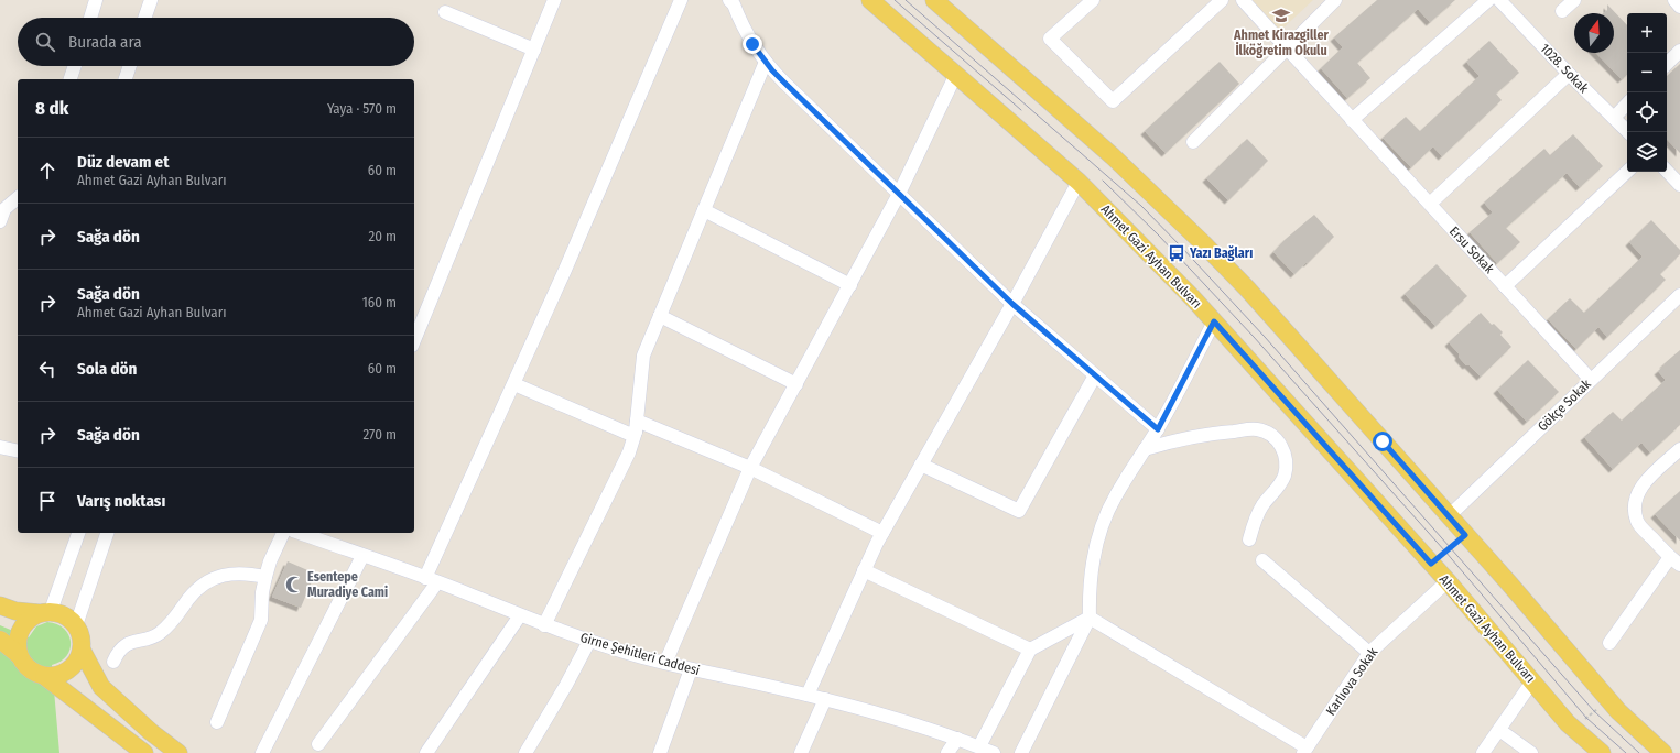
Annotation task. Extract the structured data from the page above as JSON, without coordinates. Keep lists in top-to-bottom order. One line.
{"streets":{"main road":["Ahmet Gazi Ayhan Bulvarı"],"street":["1028. Sokak","Ersu Sokak","Gökçe Sokak","Girne Şehitleri Caddesi","Karlıova Sokak"]},"crossings":[["Ersu Sokak","Gökçe Sokak"],["Ahmet Gazi Ayhan Bulvarı","Karlıova Sokak"]],"places":{"school or university":["Ahmet Kirazgiller İlköğretim Okulu"],"bus stop":["Yazı Bağları"],"mosque":["Esentepe Muradiye Cami"]},"north":"top","page":{"map_buttons":["+","−"],"search":"Burada ara","heading":["8 dk","Yaya · 570 m"],"list":[["Düz devam et","Ahmet Gazi Ayhan Bulvarı","60 m"],["Sağa dön","20 m"],["Sağa dön","Ahmet Gazi Ayhan Bulvarı","160 m"],["Sola dön","60 m"],["Sağa dön","270 m"],"Varış noktası"]}}
